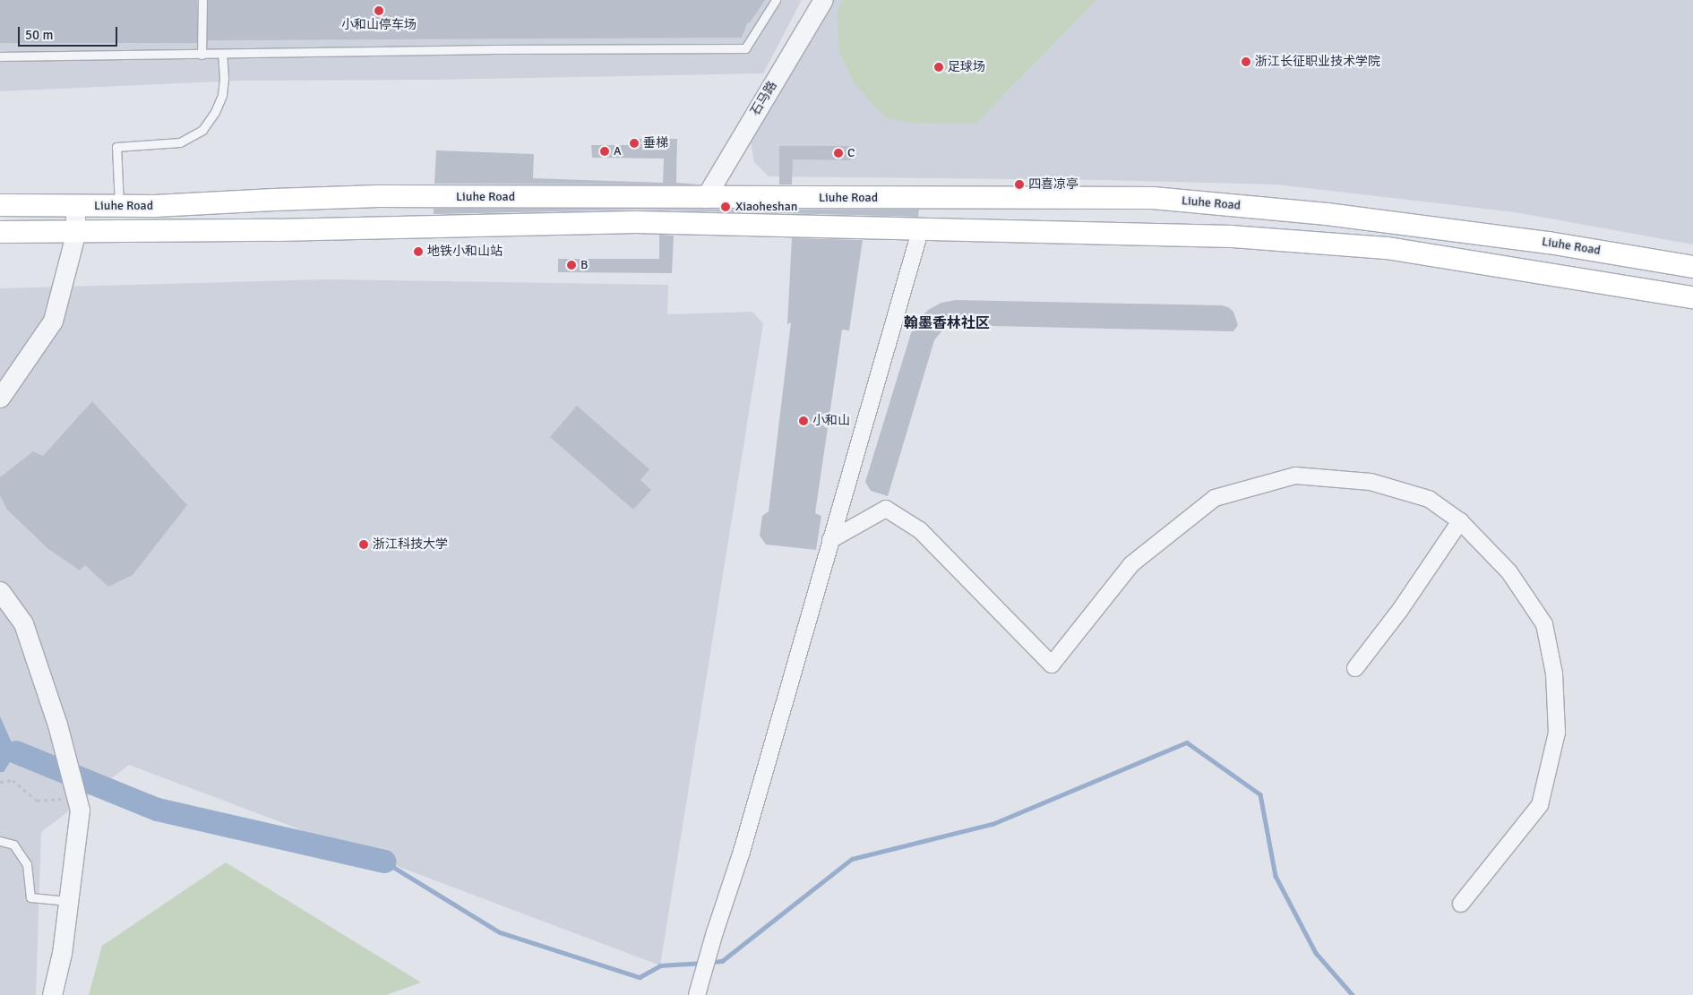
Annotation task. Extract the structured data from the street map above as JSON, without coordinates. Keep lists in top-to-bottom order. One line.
{"streets":{"main road":["Liuhe Road"],"street":["石马路"]},"crossings":[["石马路","Liuhe Road"]],"districts":["翰墨香林社区"],"places":["小和山停车场","浙江长征职业技术学院","足球场","垂梯","A","C","四喜凉亭","Xiaoheshan","地铁小和山站","B","小和山","浙江科技大学"],"scale_bar":"50 m"}
